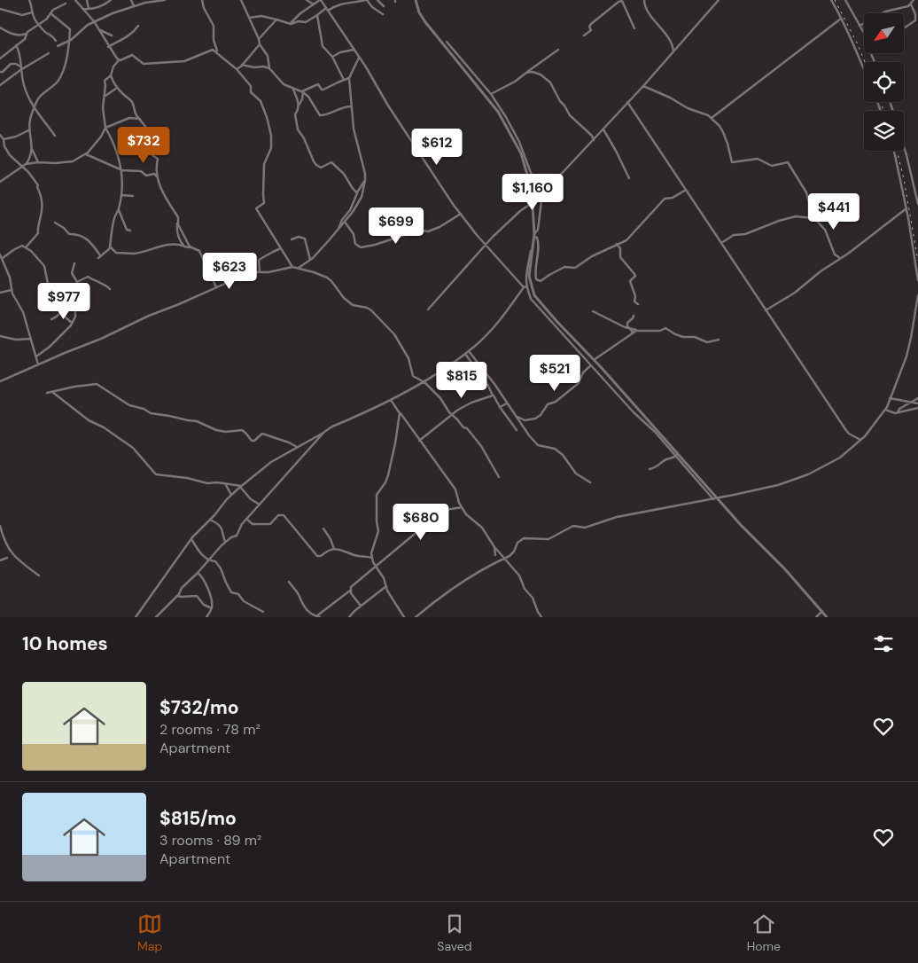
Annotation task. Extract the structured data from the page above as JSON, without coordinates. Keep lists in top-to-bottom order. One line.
{"north":"bottom left","page":{"price":["$732","$612","$1,160","$441","$699","$623","$977","$521","$815","$680"],"heading":"10 homes","list":[{"name":"$732/mo","note":"2 rooms · 78 m² · Apartment"},{"name":"$815/mo","note":"3 rooms · 89 m² · Apartment"}],"tabs":["Map","Saved","Home"]}}
